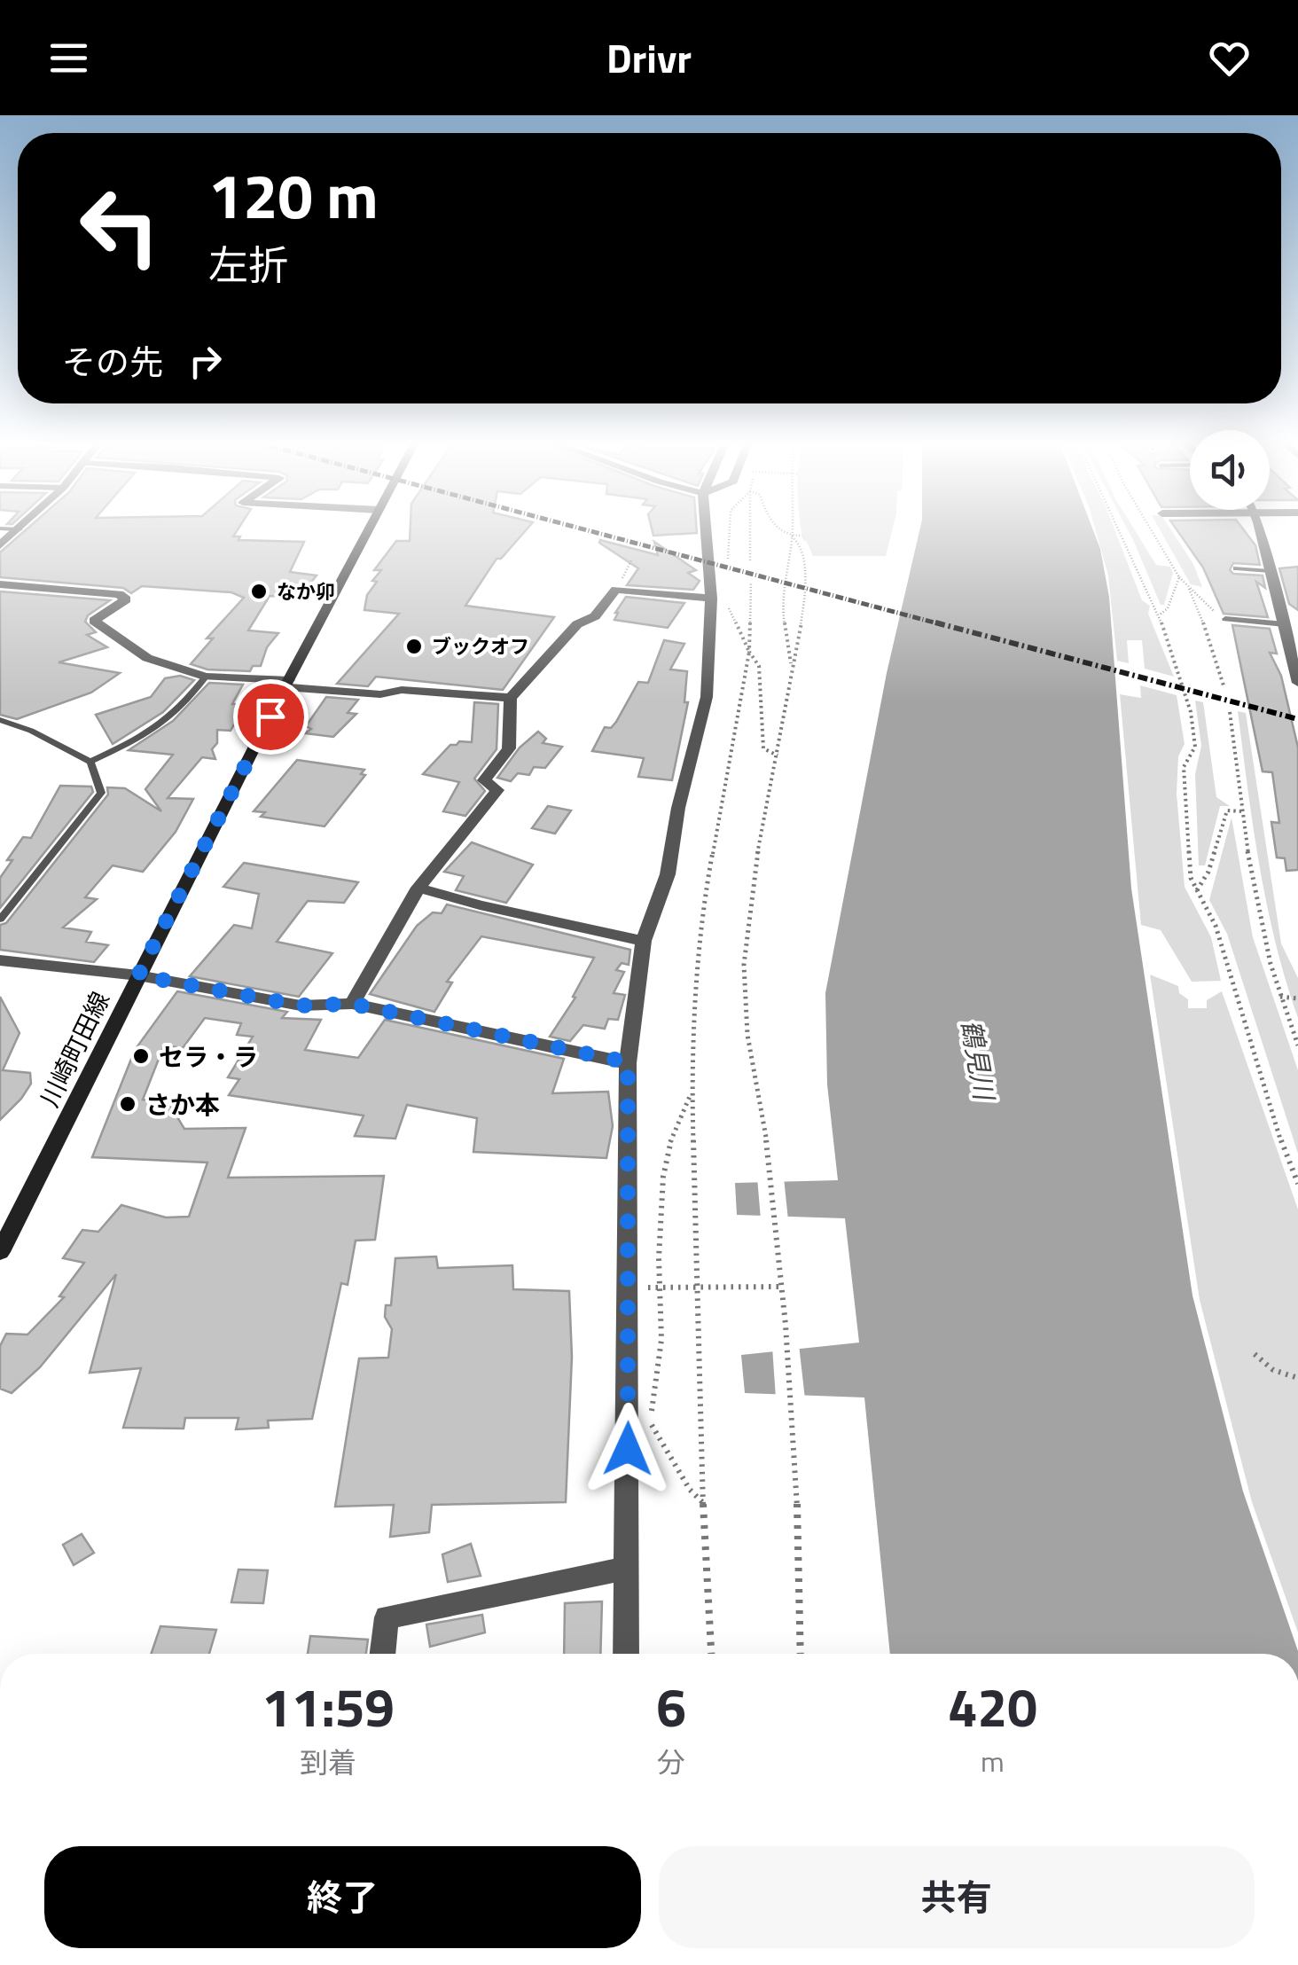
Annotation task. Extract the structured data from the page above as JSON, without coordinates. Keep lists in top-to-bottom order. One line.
{"streets":{"main road":["川崎町田線"]},"water":["鶴見川"],"places":["なか卯","ブックオフ","セラ・ラ","さか本"],"page":{"header":"Drivr","turn":["120 m","左折"],"then":"その先","eta":["11:59","到着","6","分","420","m"],"buttons":["終了","共有"]}}
